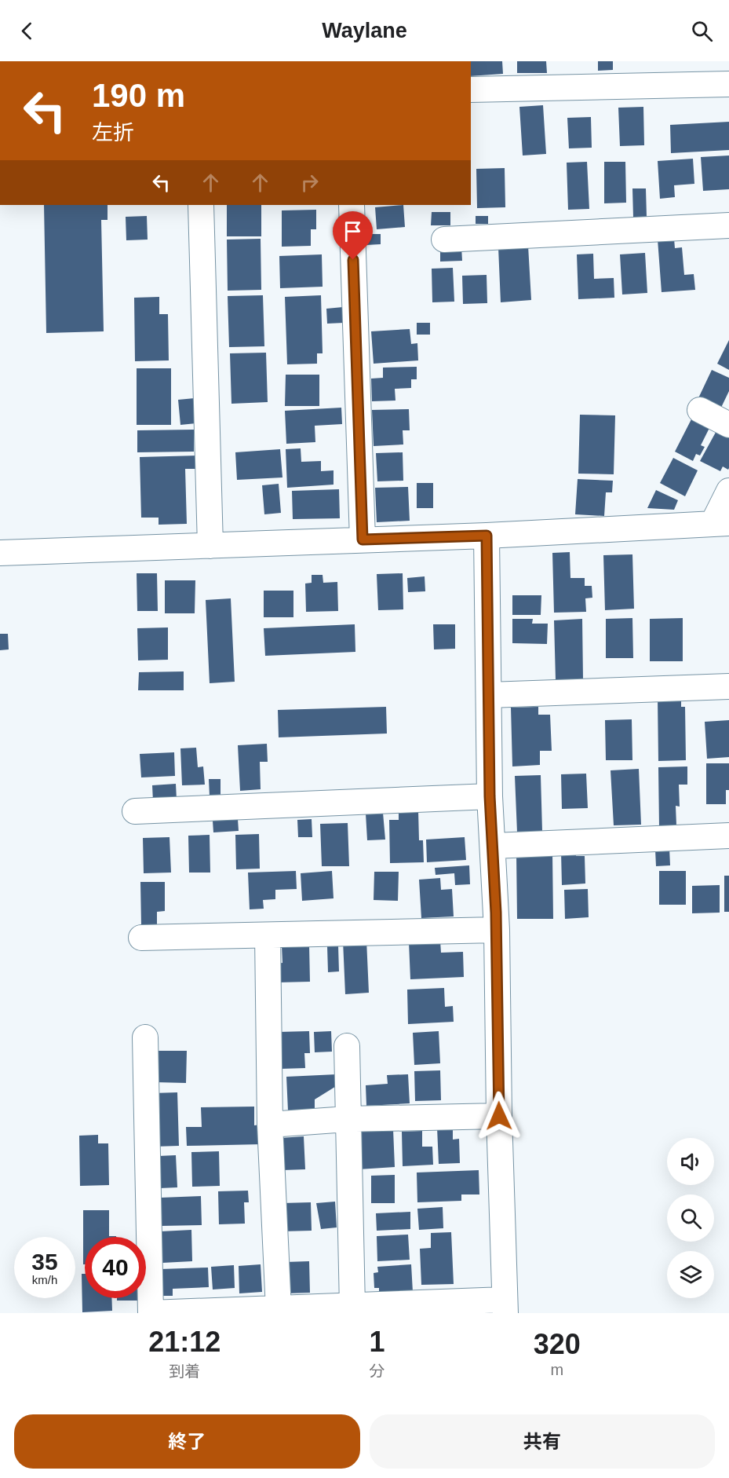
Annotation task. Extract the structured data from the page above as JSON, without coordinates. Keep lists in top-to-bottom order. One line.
{"page":{"header":"Waylane","turn":["190 m","左折"],"speed":"35 km/h","limit":"40","eta":["21:12","到着","1","分","320","m"],"buttons":["終了","共有"]}}
